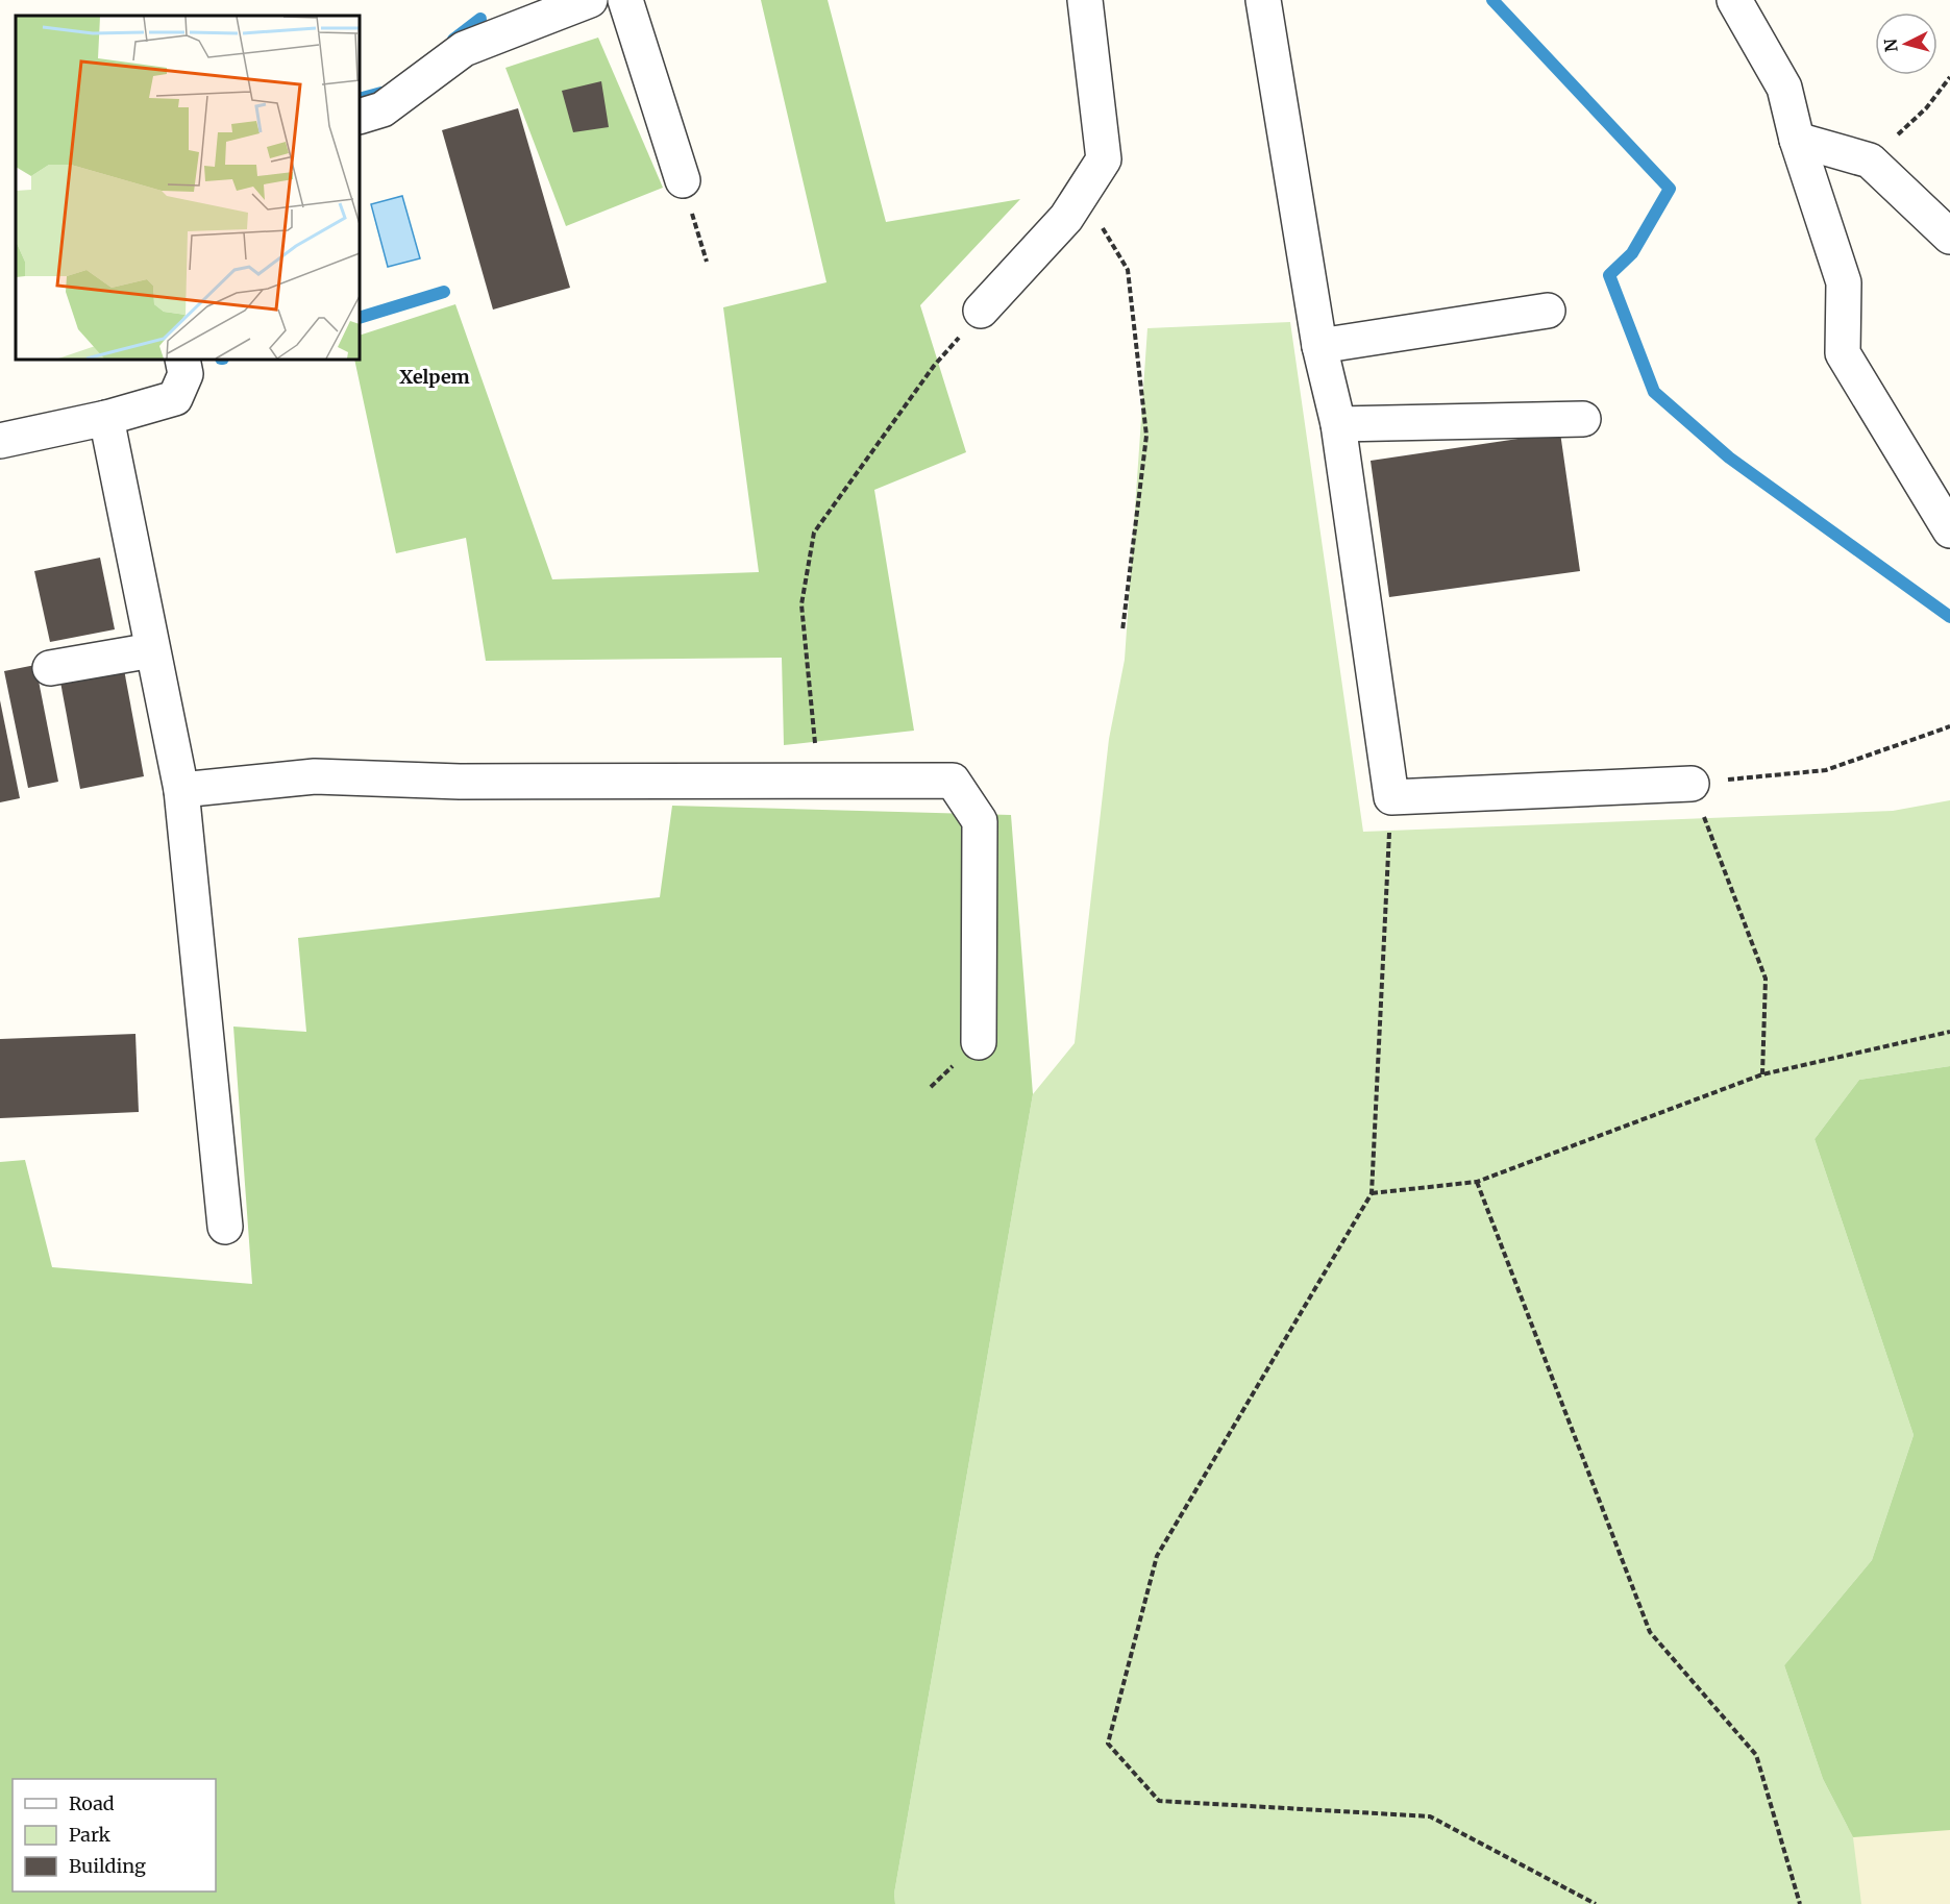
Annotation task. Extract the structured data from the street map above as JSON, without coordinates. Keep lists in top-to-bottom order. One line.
{"districts":["Xelpem"],"legend":["Road","Park","Building"],"north":"left"}
